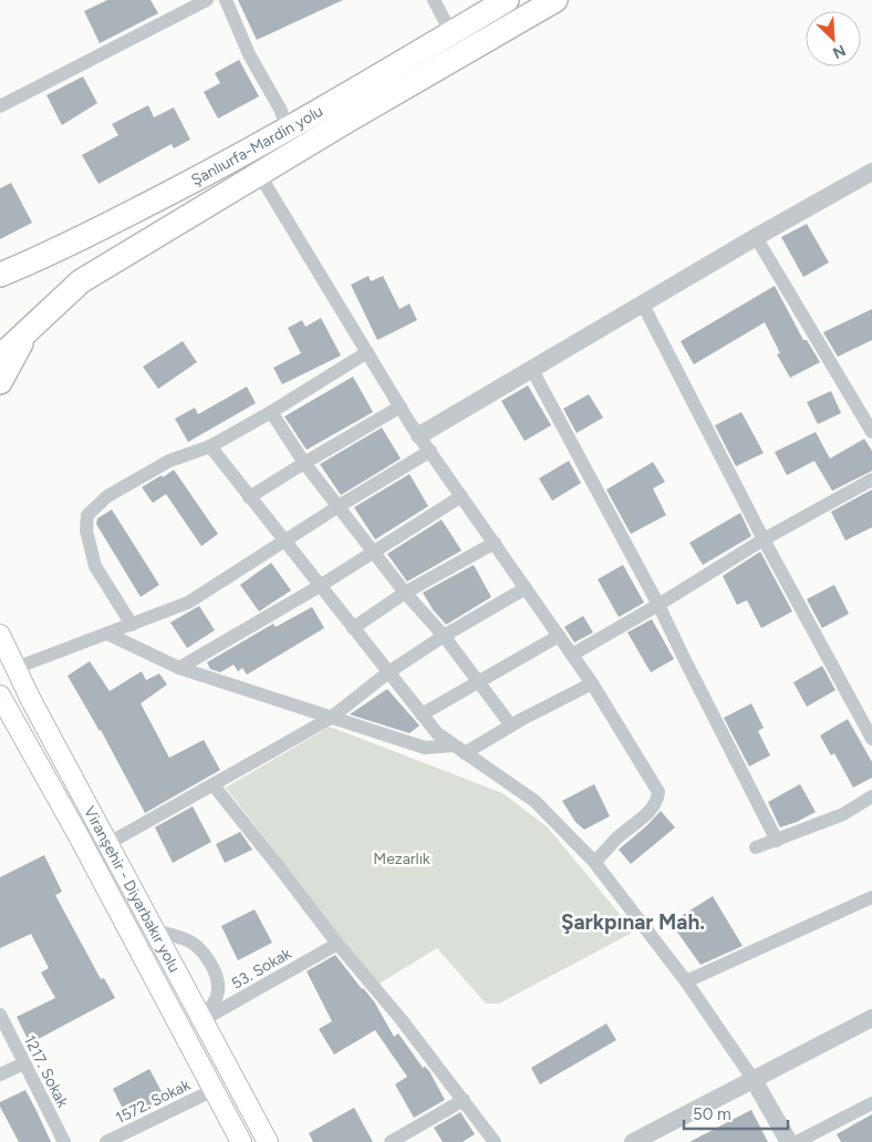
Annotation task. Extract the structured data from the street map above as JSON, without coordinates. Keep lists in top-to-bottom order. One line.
{"streets":{"highway":["Şanlıurfa-Mardin yolu"],"main road":["Viranşehir - Diyarbakır yolu"],"street":["53. Sokak","1217. Sokak","1572. Sokak"]},"crossings":[["Viranşehir - Diyarbakır yolu","53. Sokak"],["Viranşehir - Diyarbakır yolu","1572. Sokak"]],"districts":["Şarkpınar Mah."],"parks":["Mezarlık"],"scale_bar":"50 m","north":"bottom right"}
